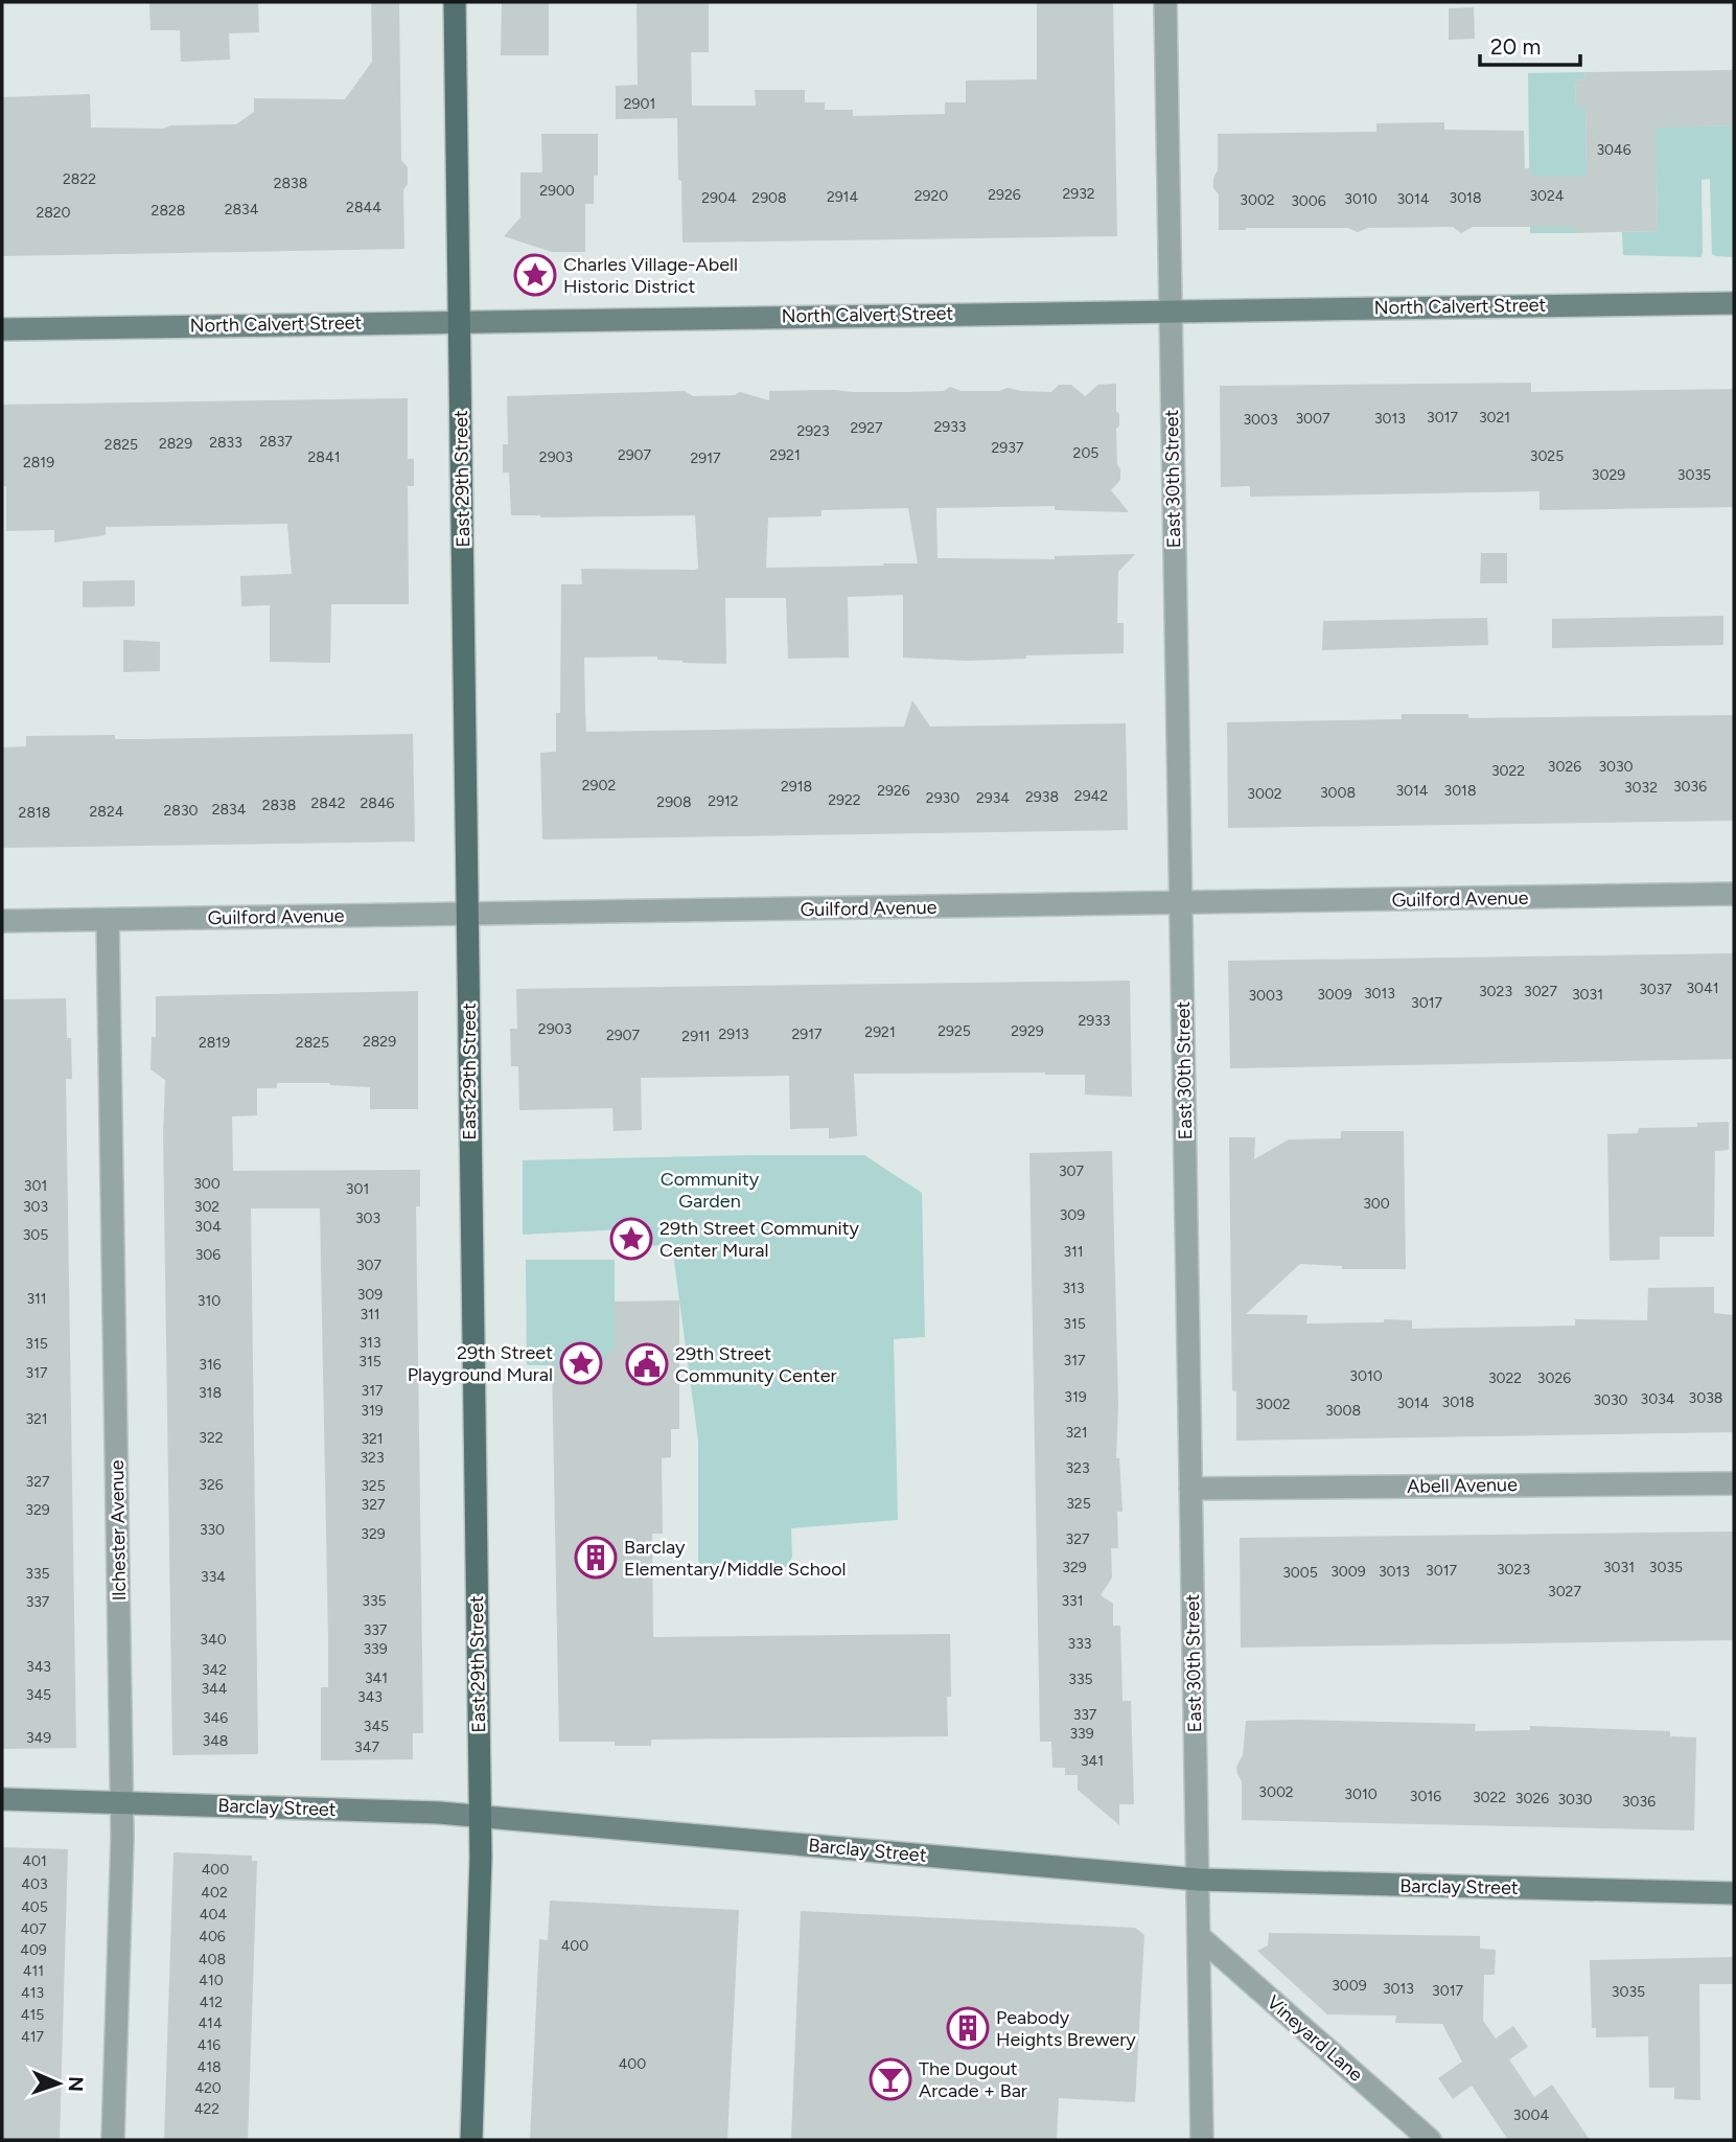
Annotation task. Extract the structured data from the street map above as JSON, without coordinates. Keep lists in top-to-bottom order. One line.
{"streets":{"main road":["East 29th Street"],"street":["North Calvert Street","East 30th Street","Guilford Avenue","Abell Avenue","Ilchester Avenue","Barclay Street","Vineyard Lane"]},"crossings":[["North Calvert Street","East 29th Street"],["North Calvert Street","East 30th Street"],["East 29th Street","Guilford Avenue"],["East 29th Street","Barclay Street"],["East 30th Street","Guilford Avenue"],["East 30th Street","Abell Avenue"],["East 30th Street","Barclay Street"],["East 30th Street","Vineyard Lane"],["Guilford Avenue","Ilchester Avenue"],["Ilchester Avenue","Barclay Street"]],"parks":["Community Garden"],"places":{"place":["Charles Village-Abell Historic District","29th Street Community Center Mural","29th Street Playground Mural"],"public building":["29th Street Community Center"],"building":["Barclay Elementary/Middle School","Peabody Heights Brewery"],"bar":["The Dugout Arcade + Bar"]},"house_numbers":["2901","3046","2822","2838","2900","2932","2926","2920","3024","2914","2904","2908","3018","3010","3014","3002","3006","2844","2834","2828","2820","3017","3021","3007","3013","3003","2933","2927","2923","2837","2833","2829","2825","2937","205","2907","2921","3025","2841","2903","2917","2819","3029","3035","3026","3030","3022","2902","2918","3036","3032","2926","3014","3018","3008","3002","2942","2938","2930","2934","2922","2912","2908","2842","2846","2838","2834","2830","2824","2818","3041","3037","3023","3027","3013","3009","3031","3003","3017","2933","2903","2925","2929","2921","2913","2917","2907","2911","2829","2819","2825","307","300","301","301","300","303","302","309","303","304","305","311","306","307","313","309","311","310","311","315","313","315","317","315","316","317","3010","3022","3026","317","318","319","3038","3034","3030","3018","3014","3002","319","3008","321","321","322","321","323","323","327","326","325","325","327","329","330","329","327","329","3031","3035","3023","3017","3009","3013","3005","335","334","3027","335","331","337","337","340","333","339","343","342","341","335","344","345","343","337","346","345","339","349","348","347","341","3002","3010","3016","3022","3026","3030","3036","401","400","403","402","405","404","407","406","400","409","408","411","410","3009","3013","3017","3035","413","412","415","414","417","416","400","418","420","422","3004"],"scale_bar":"20 m","north":"right"}
